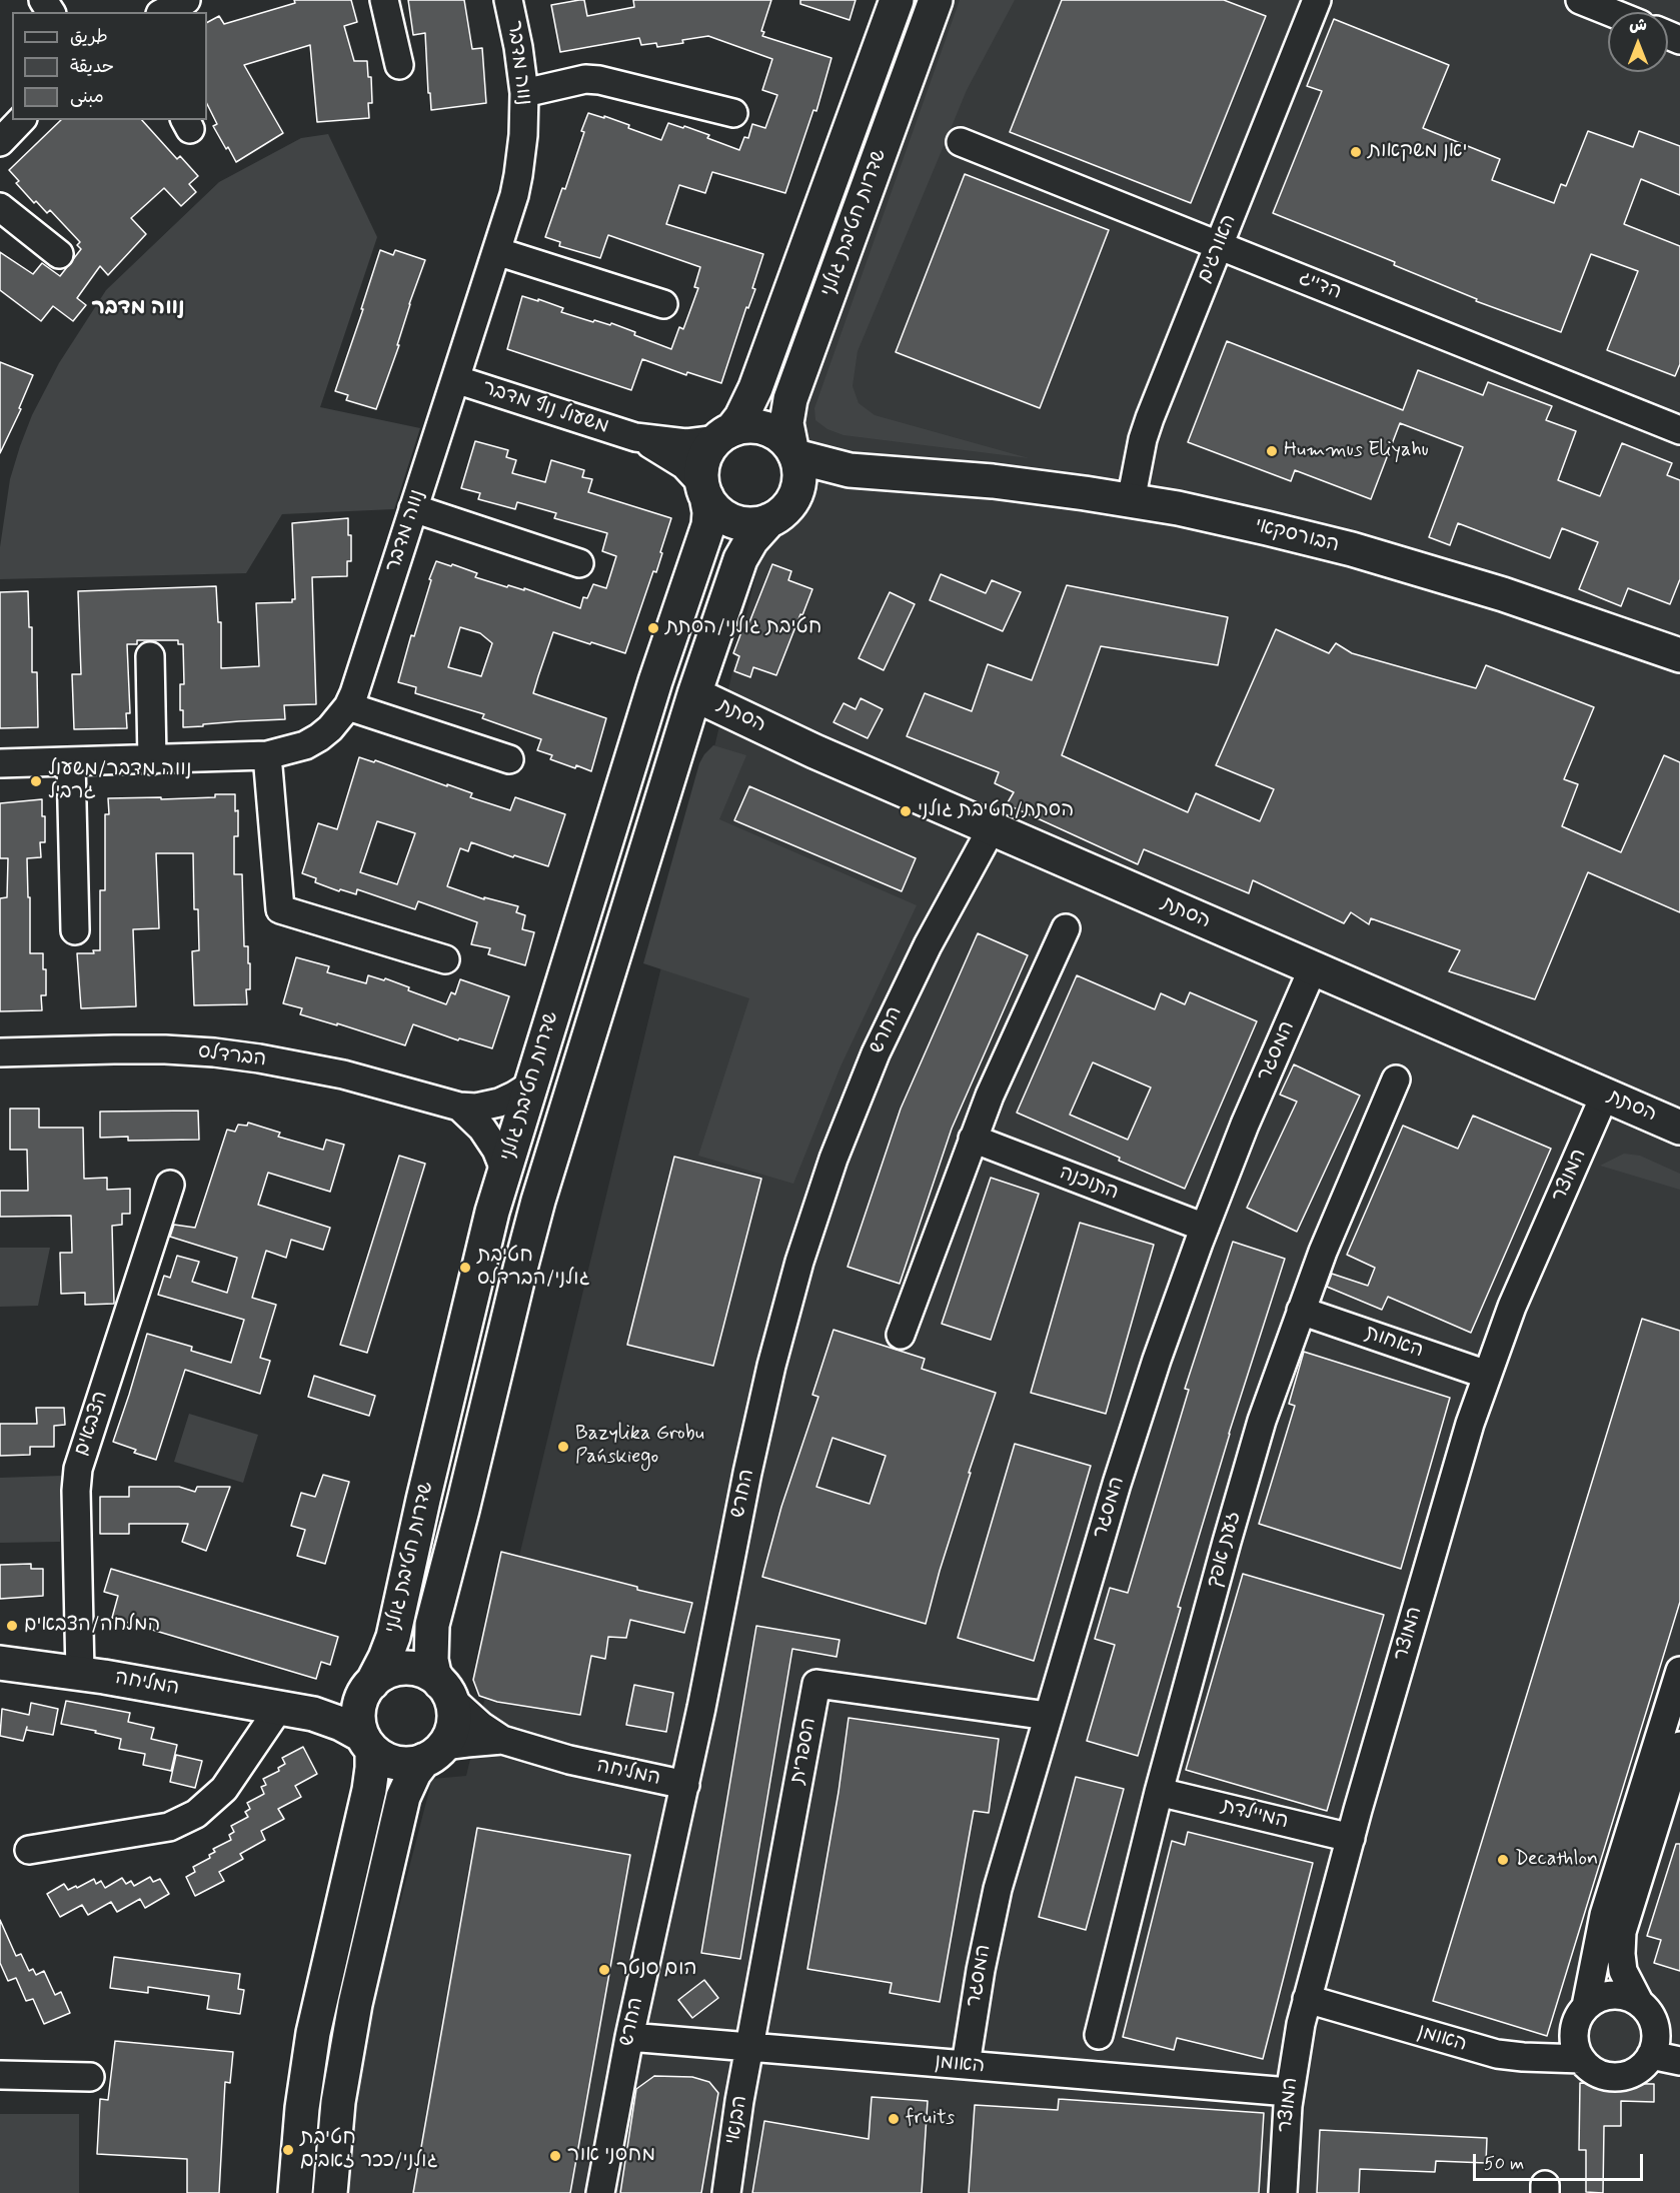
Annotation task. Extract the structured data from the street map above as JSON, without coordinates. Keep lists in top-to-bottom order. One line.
{"streets":{"street":["נווה מדבר","שדרות חטיבת גולני","האורגים","הדייג","משעול נוף מדבר","הבורסקאי","הסתת","החרש","המסגר","הברדלס","המוצר","התוכנה","האחות","הצבאים","זעת אפך","המליחה","הספרית","המיילדת","האומן","הבנאי"]},"crossings":[["נווה מדבר","משעול נוף מדבר"],["שדרות חטיבת גולני","משעול נוף מדבר"],["שדרות חטיבת גולני","הבורסקאי"],["שדרות חטיבת גולני","הסתת"],["שדרות חטיבת גולני","הברדלס"],["שדרות חטיבת גולני","המליחה"],["האורגים","הדייג"],["האורגים","הבורסקאי"],["משעול נוף מדבר","הבורסקאי"],["הסתת","החרש"],["הסתת","המסגר"],["הסתת","המוצר"],["החרש","המליחה"],["החרש","האומן"],["המסגר","התוכנה"],["המסגר","הספרית"],["המסגר","האומן"],["המוצר","האחות"],["המוצר","המיילדת"],["המוצר","האומן"],["האחות","זעת אפך"],["הצבאים","המליחה"],["זעת אפך","המיילדת"],["הספרית","האומן"],["הספרית","הבנאי"],["האומן","הבנאי"]],"districts":["נווה מדבר"],"places":["יאן משקאות","Hummus Eliyahu","חטיבת גולני/הסתת","נווה מדבר/משעול גרביל","הסתת/חטיבת גולני","חטיבת גולני/הברדלס","Bazylika Grobu Pańskiego","המלחה/הצבאים","Decathlon","הום סנטר","fruits","חטיבת גולני/ככר זאבים","מחסני אור"],"legend":["طريق","حديقة","مبنى"],"scale_bar":"50 m","north":"top"}
